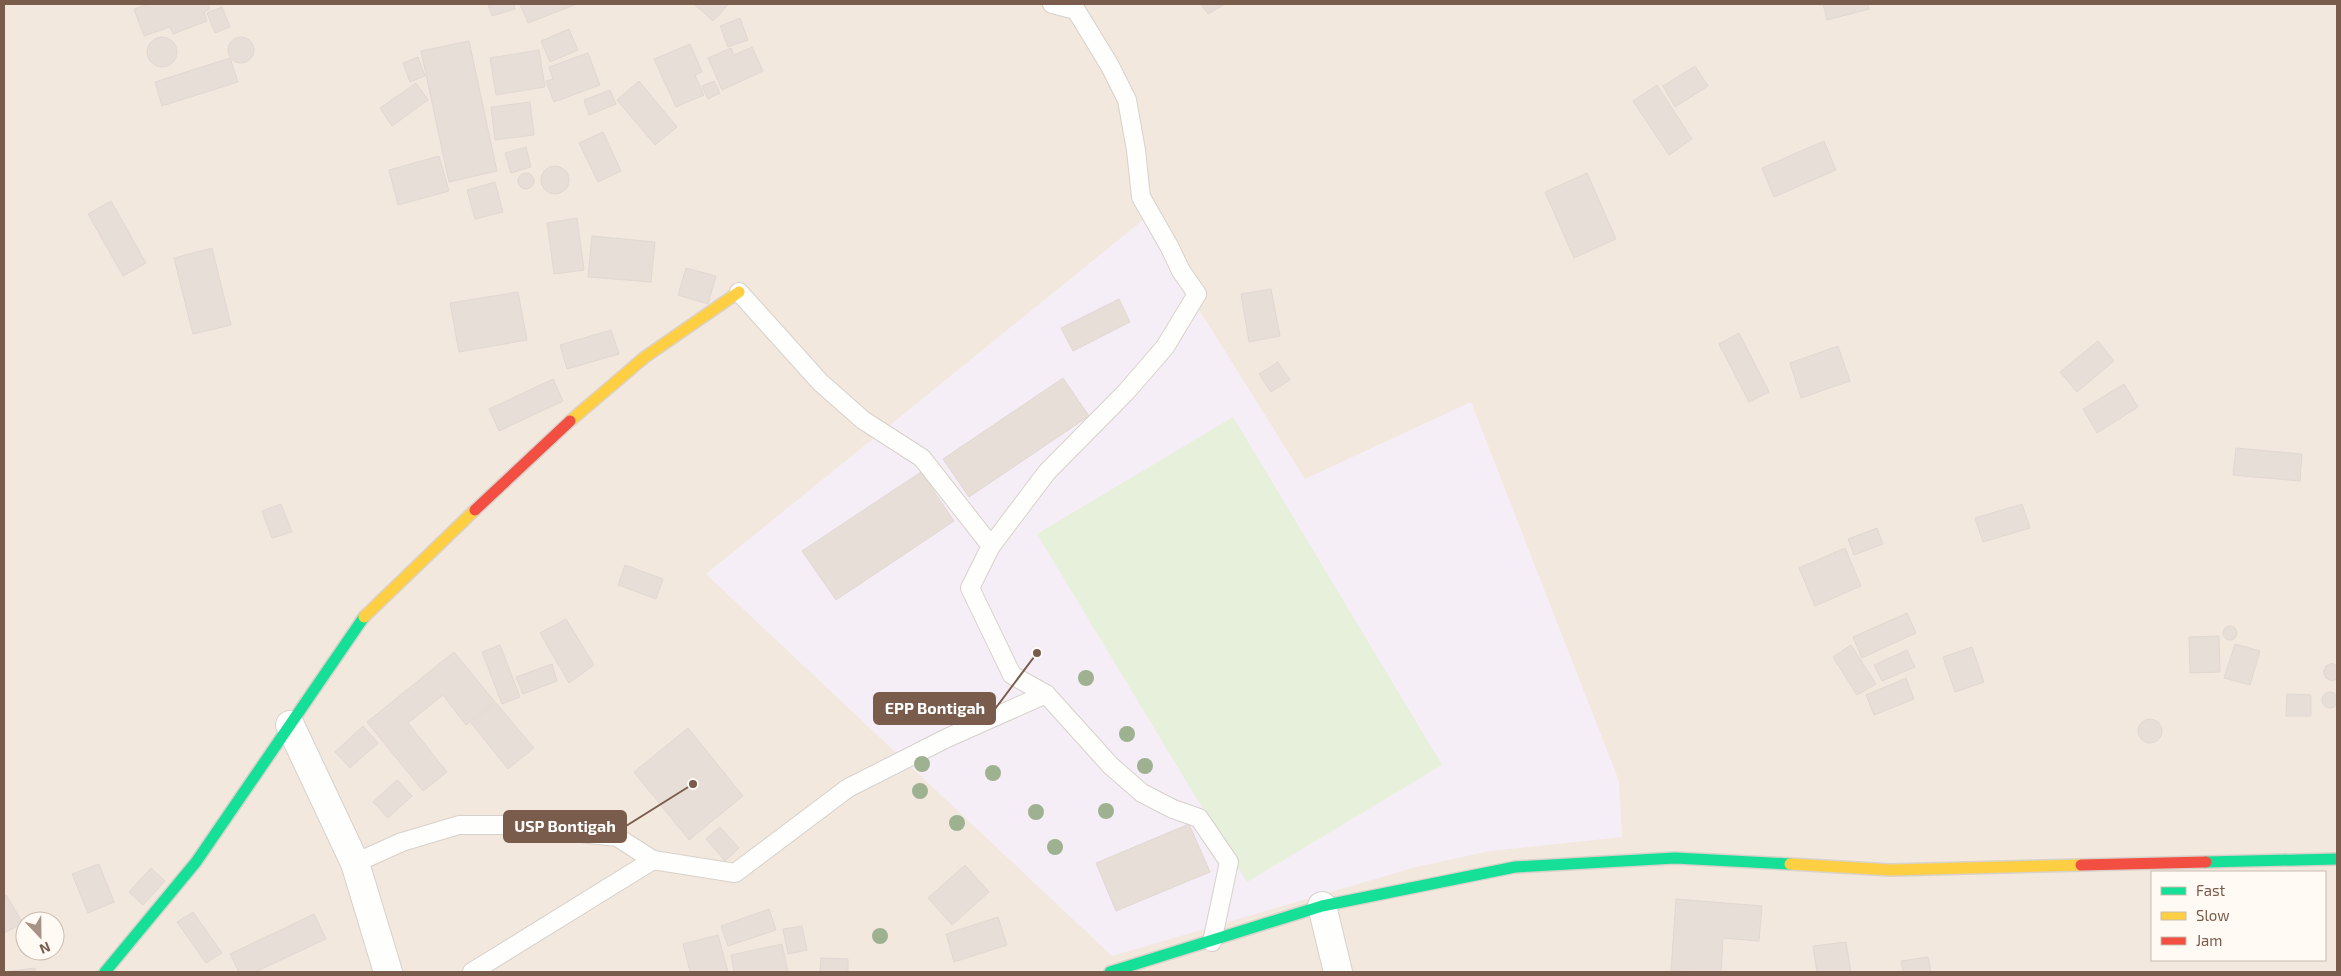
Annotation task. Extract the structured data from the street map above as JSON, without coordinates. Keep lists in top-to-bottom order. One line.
{"places":["EPP Bontigah","USP Bontigah"],"legend":["Fast","Slow","Jam"],"north":"bottom"}
